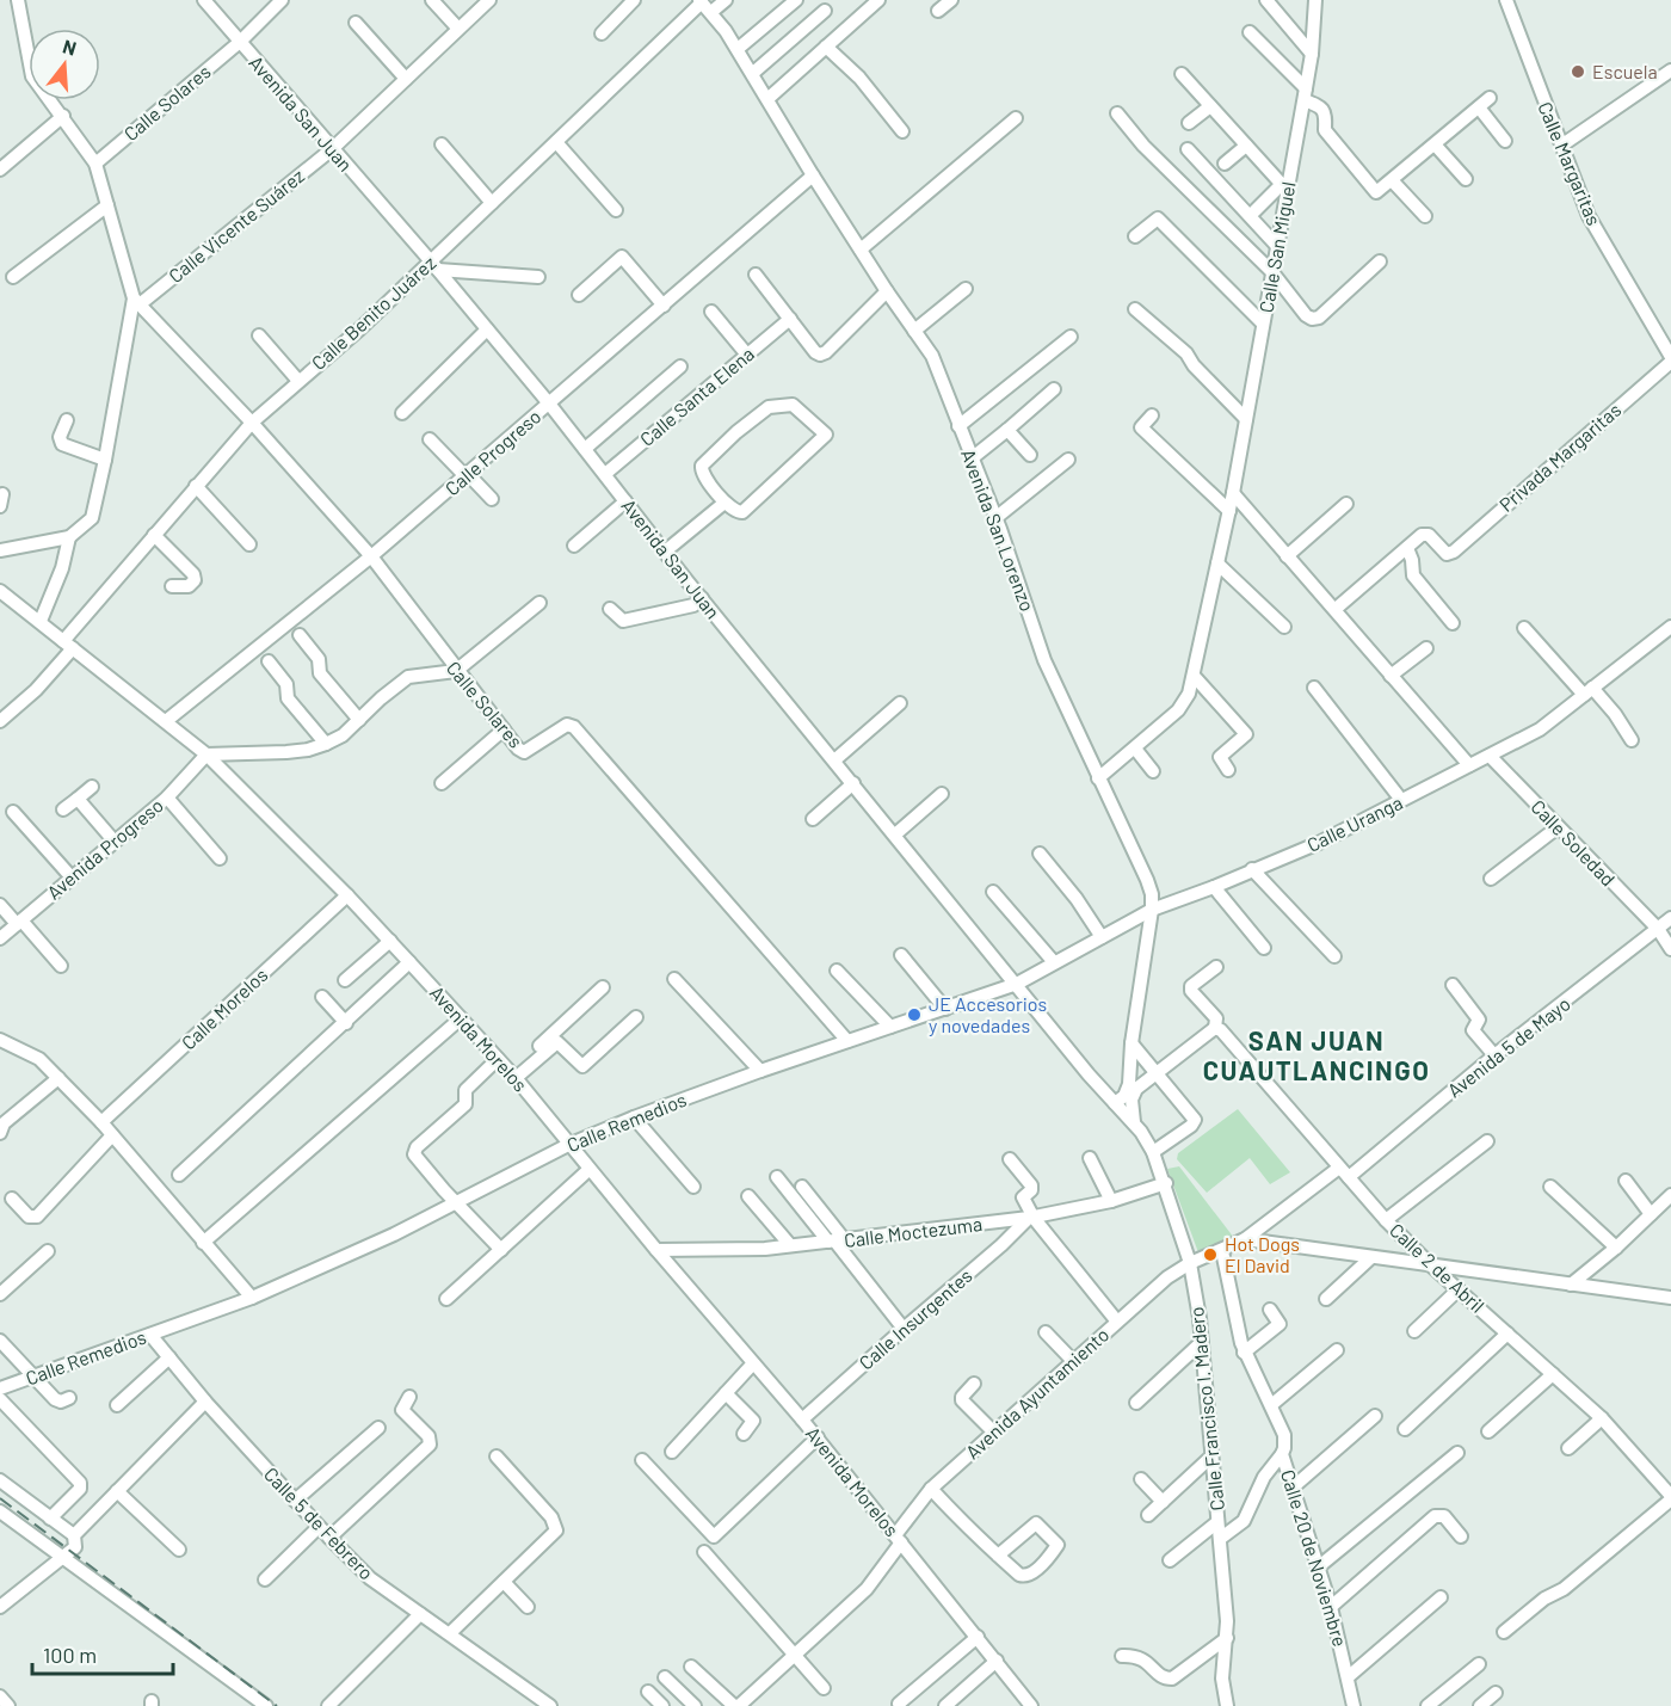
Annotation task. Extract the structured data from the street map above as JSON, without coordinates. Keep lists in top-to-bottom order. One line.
{"streets":{"street":["Calle Solares","Avenida San Juan","Calle Margaritas","Calle Vicente Suárez","Calle San Miguel","Calle Benito Juárez","Calle Santa Elena","Calle Progreso","Privada Margaritas","Avenida San Lorenzo","Calle Uranga","Calle Soledad","Avenida Progreso","Calle Morelos","Avenida Morelos","Avenida 5 de Mayo","Calle Remedios","Calle Moctezuma","Calle 2 de Abril","Calle Insurgentes","Avenida Ayuntamiento","Calle Francisco I. Madero","Calle 5 de Febrero","Calle 20 de Noviembre"]},"crossings":[["Calle Solares","Avenida San Juan"],["Calle Solares","Calle Vicente Suárez"],["Calle Solares","Calle Benito Juárez"],["Calle Solares","Calle Progreso"],["Calle Solares","Avenida Morelos"],["Calle Solares","Calle Remedios"],["Avenida San Juan","Calle Vicente Suárez"],["Avenida San Juan","Calle Benito Juárez"],["Avenida San Juan","Calle Santa Elena"],["Avenida San Juan","Calle Progreso"],["Avenida San Juan","Avenida San Lorenzo"],["Avenida San Juan","Calle Uranga"],["Avenida San Juan","Calle Remedios"],["Avenida San Juan","Calle Francisco I. Madero"],["Calle Margaritas","Privada Margaritas"],["Calle San Miguel","Avenida San Lorenzo"],["Calle Benito Juárez","Avenida San Lorenzo"],["Calle Benito Juárez","Avenida Morelos"],["Calle Progreso","Avenida San Lorenzo"],["Calle Progreso","Avenida Morelos"],["Avenida San Lorenzo","Calle Uranga"],["Calle Uranga","Calle Soledad"],["Calle Uranga","Calle Remedios"],["Calle Soledad","Avenida 5 de Mayo"],["Avenida Progreso","Avenida Morelos"],["Calle Morelos","Avenida Morelos"],["Avenida Morelos","Calle Remedios"],["Avenida Morelos","Calle Moctezuma"],["Avenida Morelos","Calle Insurgentes"],["Avenida Morelos","Avenida Ayuntamiento"],["Avenida 5 de Mayo","Calle 2 de Abril"],["Avenida 5 de Mayo","Avenida Ayuntamiento"],["Calle Remedios","Calle 5 de Febrero"],["Calle Moctezuma","Calle Insurgentes"],["Calle Moctezuma","Calle Francisco I. Madero"],["Avenida Ayuntamiento","Calle Francisco I. Madero"],["Avenida Ayuntamiento","Calle 20 de Noviembre"]],"districts":["SAN JUAN CUAUTLANCINGO"],"places":["Escuela","JE Accesorios y novedades","Hot Dogs El David"],"scale_bar":"100 m","north":"top"}
